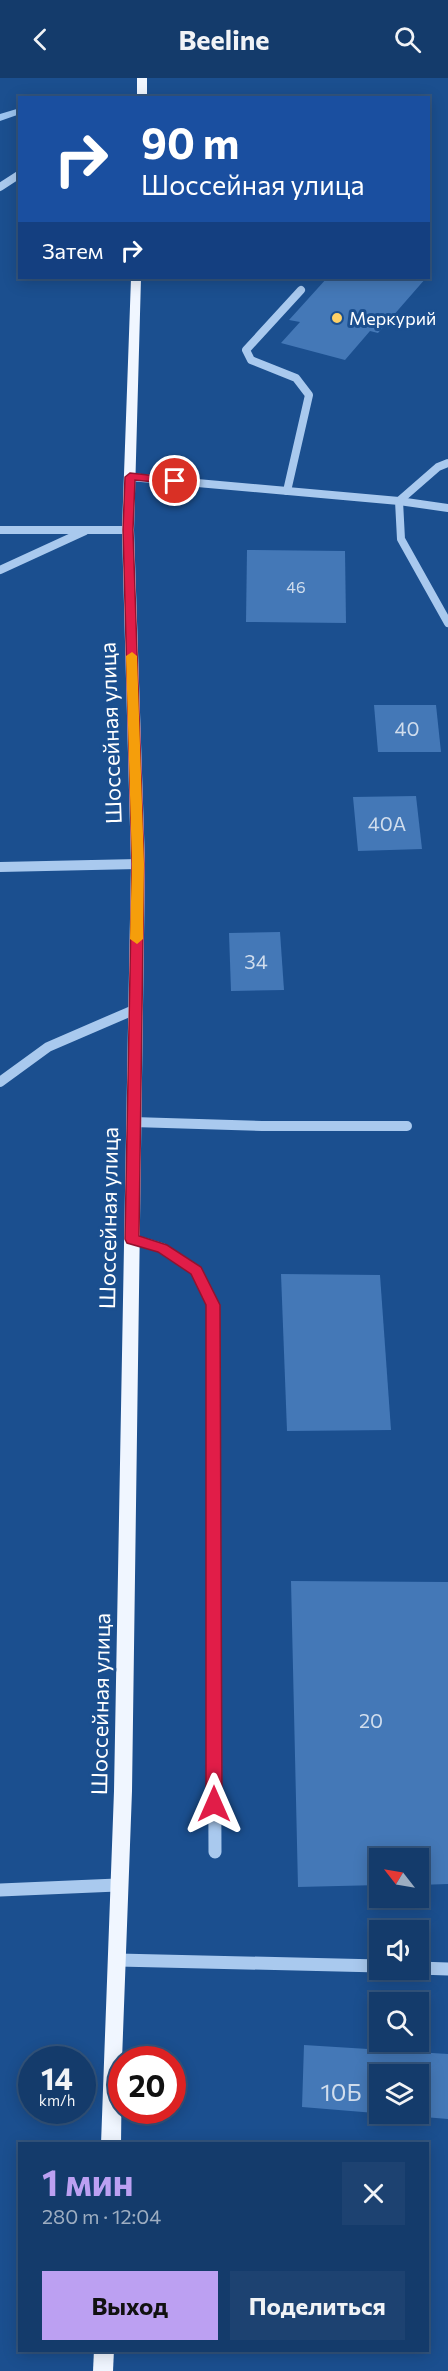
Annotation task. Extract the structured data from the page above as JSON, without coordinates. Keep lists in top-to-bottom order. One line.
{"streets":{"main road":["Шоссейная улица"]},"places":["Меркурий"],"house_numbers":["46","40","40А","34","20","10Б"],"north":"top left","page":{"header":"Beeline","turn":["90 m","Шоссейная улица"],"then":"Затем","speed":"14 km/h","limit":"20","heading":["1 мин","280 m · 12:04"],"buttons":["Выход","Поделиться"]}}
